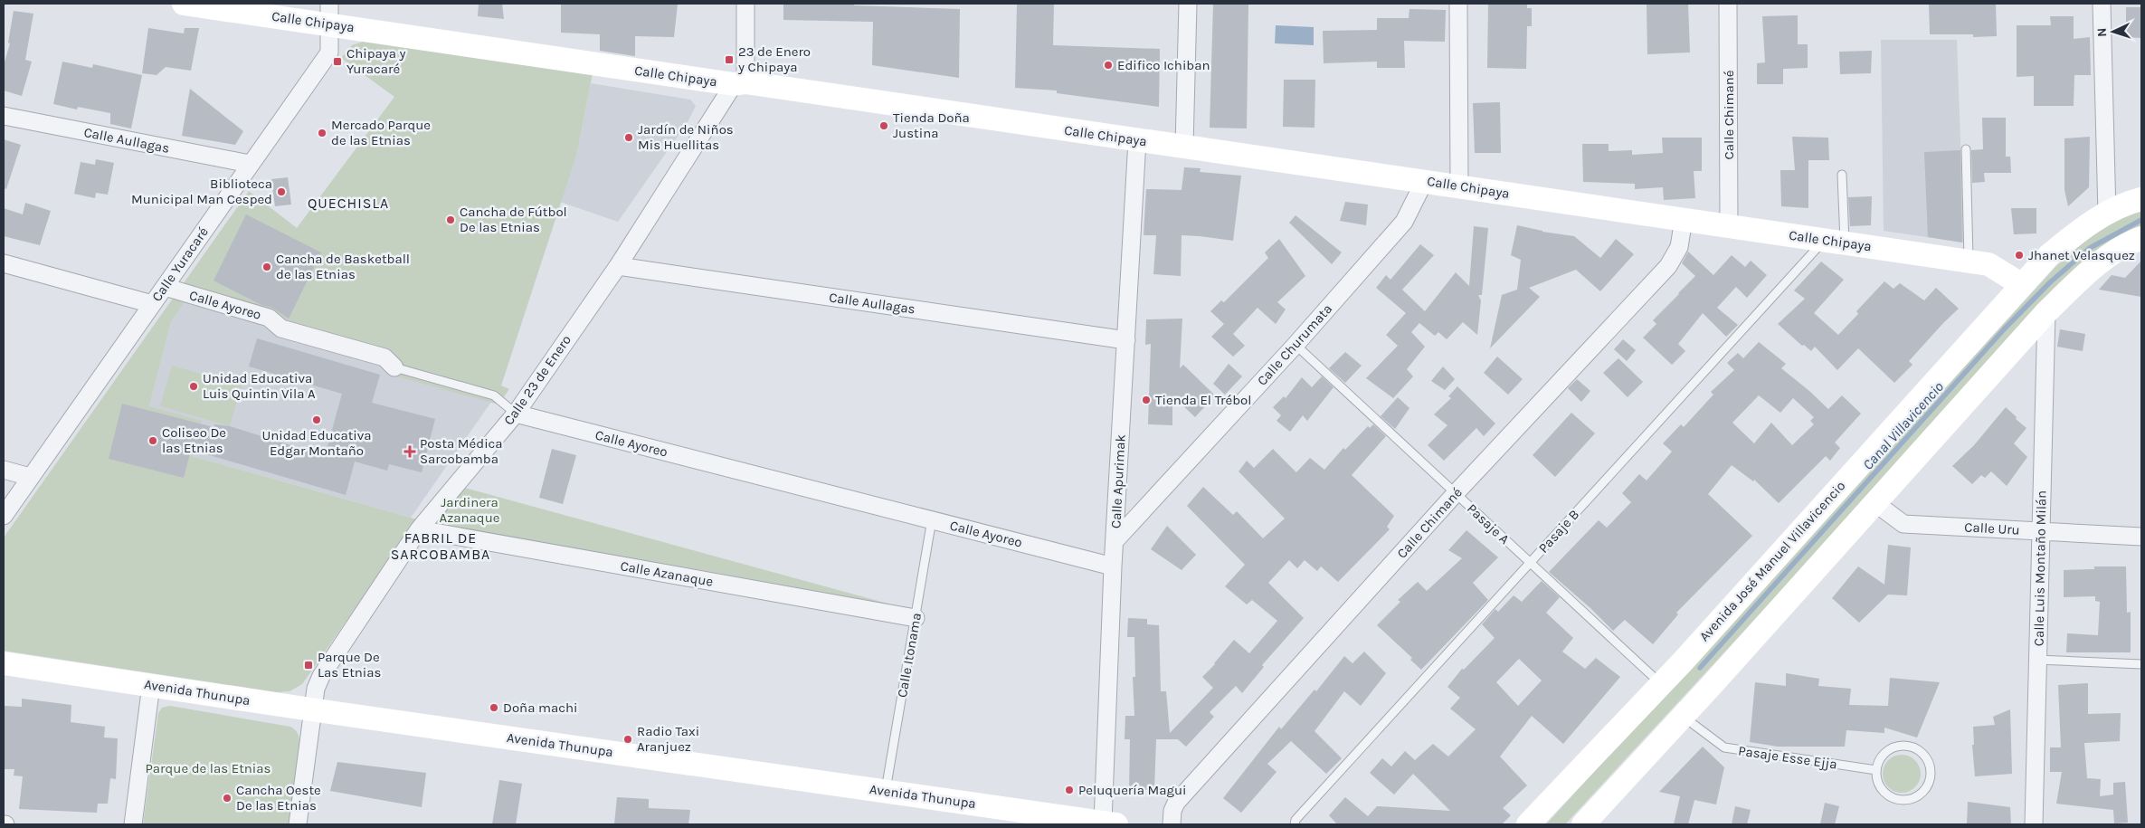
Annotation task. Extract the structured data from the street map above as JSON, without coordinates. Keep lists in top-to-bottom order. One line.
{"streets":{"street":["Calle Chipaya","Calle Chimané","Calle Aullagas","Calle Yuracaré","Calle Ayoreo","Calle Churumata","Calle 23 de Enero","Calle Apurimak","Calle Uru","Avenida José Manuel Villavicencio","Calle Luis Montaño Milán","Calle Azanaque","Avenida Thunupa"],"lane":["Pasaje A","Pasaje B","Calle Itonama","Pasaje Esse Ejja"]},"crossings":[["Calle Chipaya","Calle Chimané"],["Calle Chipaya","Calle Yuracaré"],["Calle Chipaya","Calle Churumata"],["Calle Chipaya","Calle 23 de Enero"],["Calle Chipaya","Calle Apurimak"],["Calle Chipaya","Pasaje B"],["Calle Chipaya","Avenida José Manuel Villavicencio"],["Calle Chimané","Pasaje A"],["Calle Aullagas","Calle Yuracaré"],["Calle Aullagas","Calle 23 de Enero"],["Calle Aullagas","Calle Apurimak"],["Calle Yuracaré","Calle Ayoreo"],["Calle Ayoreo","Calle 23 de Enero"],["Calle Ayoreo","Calle Apurimak"],["Calle Ayoreo","Calle Itonama"],["Calle Churumata","Calle Apurimak"],["Calle Churumata","Pasaje A"],["Calle 23 de Enero","Calle Azanaque"],["Calle 23 de Enero","Avenida Thunupa"],["Calle Apurimak","Avenida Thunupa"],["Pasaje A","Pasaje B"],["Pasaje A","Avenida José Manuel Villavicencio"],["Calle Uru","Calle Luis Montaño Milán"],["Calle Azanaque","Calle Itonama"],["Calle Itonama","Avenida Thunupa"]],"districts":["QUECHISLA","FABRIL DE SARCOBAMBA"],"water":["Canal Villavicencio"],"parks":["Jardinera Azanaque","Parque de las Etnias"],"places":{"transit":["23 de Enero y Chipaya","Chipaya y Yuracaré","Parque De Las Etnias"],"other":["Edifico Ichiban","Tienda Doña Justina","Mercado Parque de las Etnias","Jardín de Niños Mis Huellitas","Biblioteca Municipal Man Cesped","Cancha de Fútbol De las Etnias","Jhanet Velasquez","Cancha de Basketball de las Etnias","Unidad Educativa Luis Quintin Vila A","Tienda El Trébol","Unidad Educativa Edgar Montaño","Coliseo De las Etnias","Doña machi","Radio Taxi Aranjuez","Peluquería Magui","Cancha Oeste De las Etnias"],"health":["Posta Médica Sarcobamba"]},"north":"left"}
